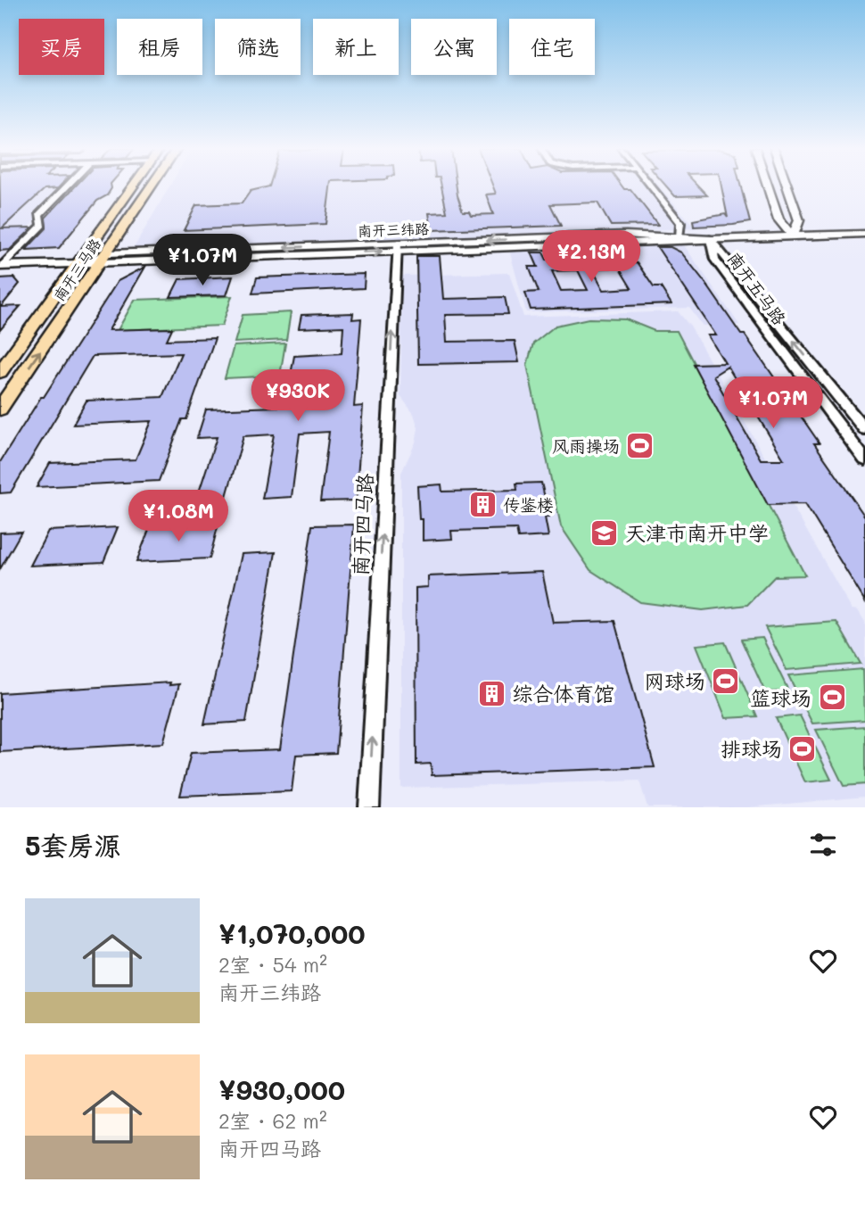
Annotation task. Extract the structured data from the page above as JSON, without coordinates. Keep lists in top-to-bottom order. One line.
{"streets":{"main road":["南开三马路"],"street":["南开三纬路","南开五马路","南开四马路"]},"crossings":[["南开三纬路","南开三马路"],["南开三纬路","南开五马路"],["南开三纬路","南开四马路"]],"one_way":["南开四马路"],"places":{"sports":["风雨操场","网球场","篮球场","排球场"],"building":["传鉴楼","综合体育馆"],"school or university":["天津市南开中学"]},"page":{"chip":["买房","租房","筛选","新上","公寓","住宅"],"price":["¥2.13M","¥1.07M","¥930K","¥1.07M","¥1.08M"],"heading":"5套房源","list":[{"name":"¥1,070,000","note":"2室 · 54 m² · 南开三纬路"},{"name":"¥930,000","note":"2室 · 62 m² · 南开四马路"}]}}
